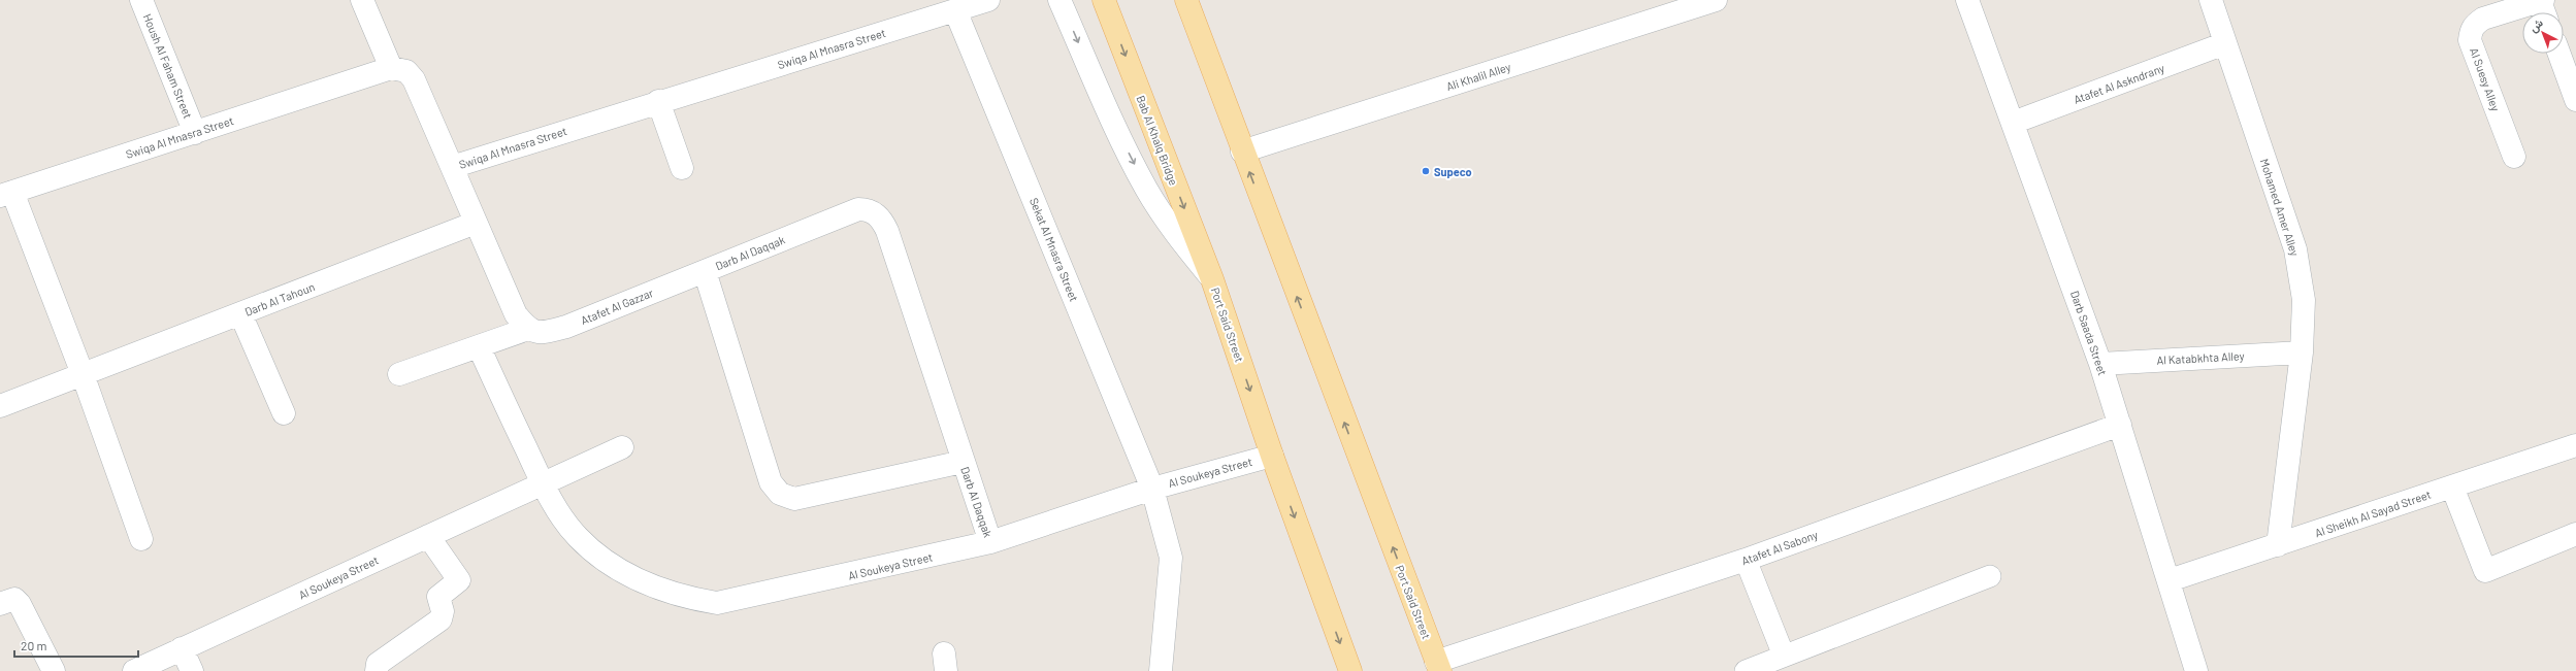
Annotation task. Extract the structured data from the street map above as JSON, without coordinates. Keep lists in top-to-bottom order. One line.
{"streets":{"main road":["Bab Al Khalq Bridge","Port Said Street"],"street":["Swiqa Al Mnasra Street","Housh Al Faham Street","Ali Khalil Alley","Al Suesy Alley","Atafet Al Askndrany","Mohamed Amer Alley","Sekat Al Mnasra Street","Darb Al Daqqak","Darb Al Tahoun","Atafet Al Gazzar","Darb Saada Street","Al Katabkhta Alley","Al Soukeya Street","Al Sheikh Al Sayad Street","Atafet Al Sabony"]},"crossings":[["Swiqa Al Mnasra Street","Housh Al Faham Street"],["Swiqa Al Mnasra Street","Sekat Al Mnasra Street"],["Ali Khalil Alley","Port Said Street"],["Atafet Al Askndrany","Mohamed Amer Alley"],["Atafet Al Askndrany","Darb Saada Street"],["Bab Al Khalq Bridge","Port Said Street"],["Mohamed Amer Alley","Al Katabkhta Alley"],["Mohamed Amer Alley","Al Sheikh Al Sayad Street"],["Sekat Al Mnasra Street","Al Soukeya Street"],["Darb Al Daqqak","Atafet Al Gazzar"],["Darb Al Daqqak","Al Soukeya Street"],["Atafet Al Gazzar","Al Soukeya Street"],["Port Said Street","Al Soukeya Street"],["Port Said Street","Atafet Al Sabony"],["Darb Saada Street","Al Katabkhta Alley"],["Darb Saada Street","Al Sheikh Al Sayad Street"],["Darb Saada Street","Atafet Al Sabony"]],"one_way":["Bab Al Khalq Bridge"],"places":["Supeco"],"scale_bar":"20 m","north":"top left"}
